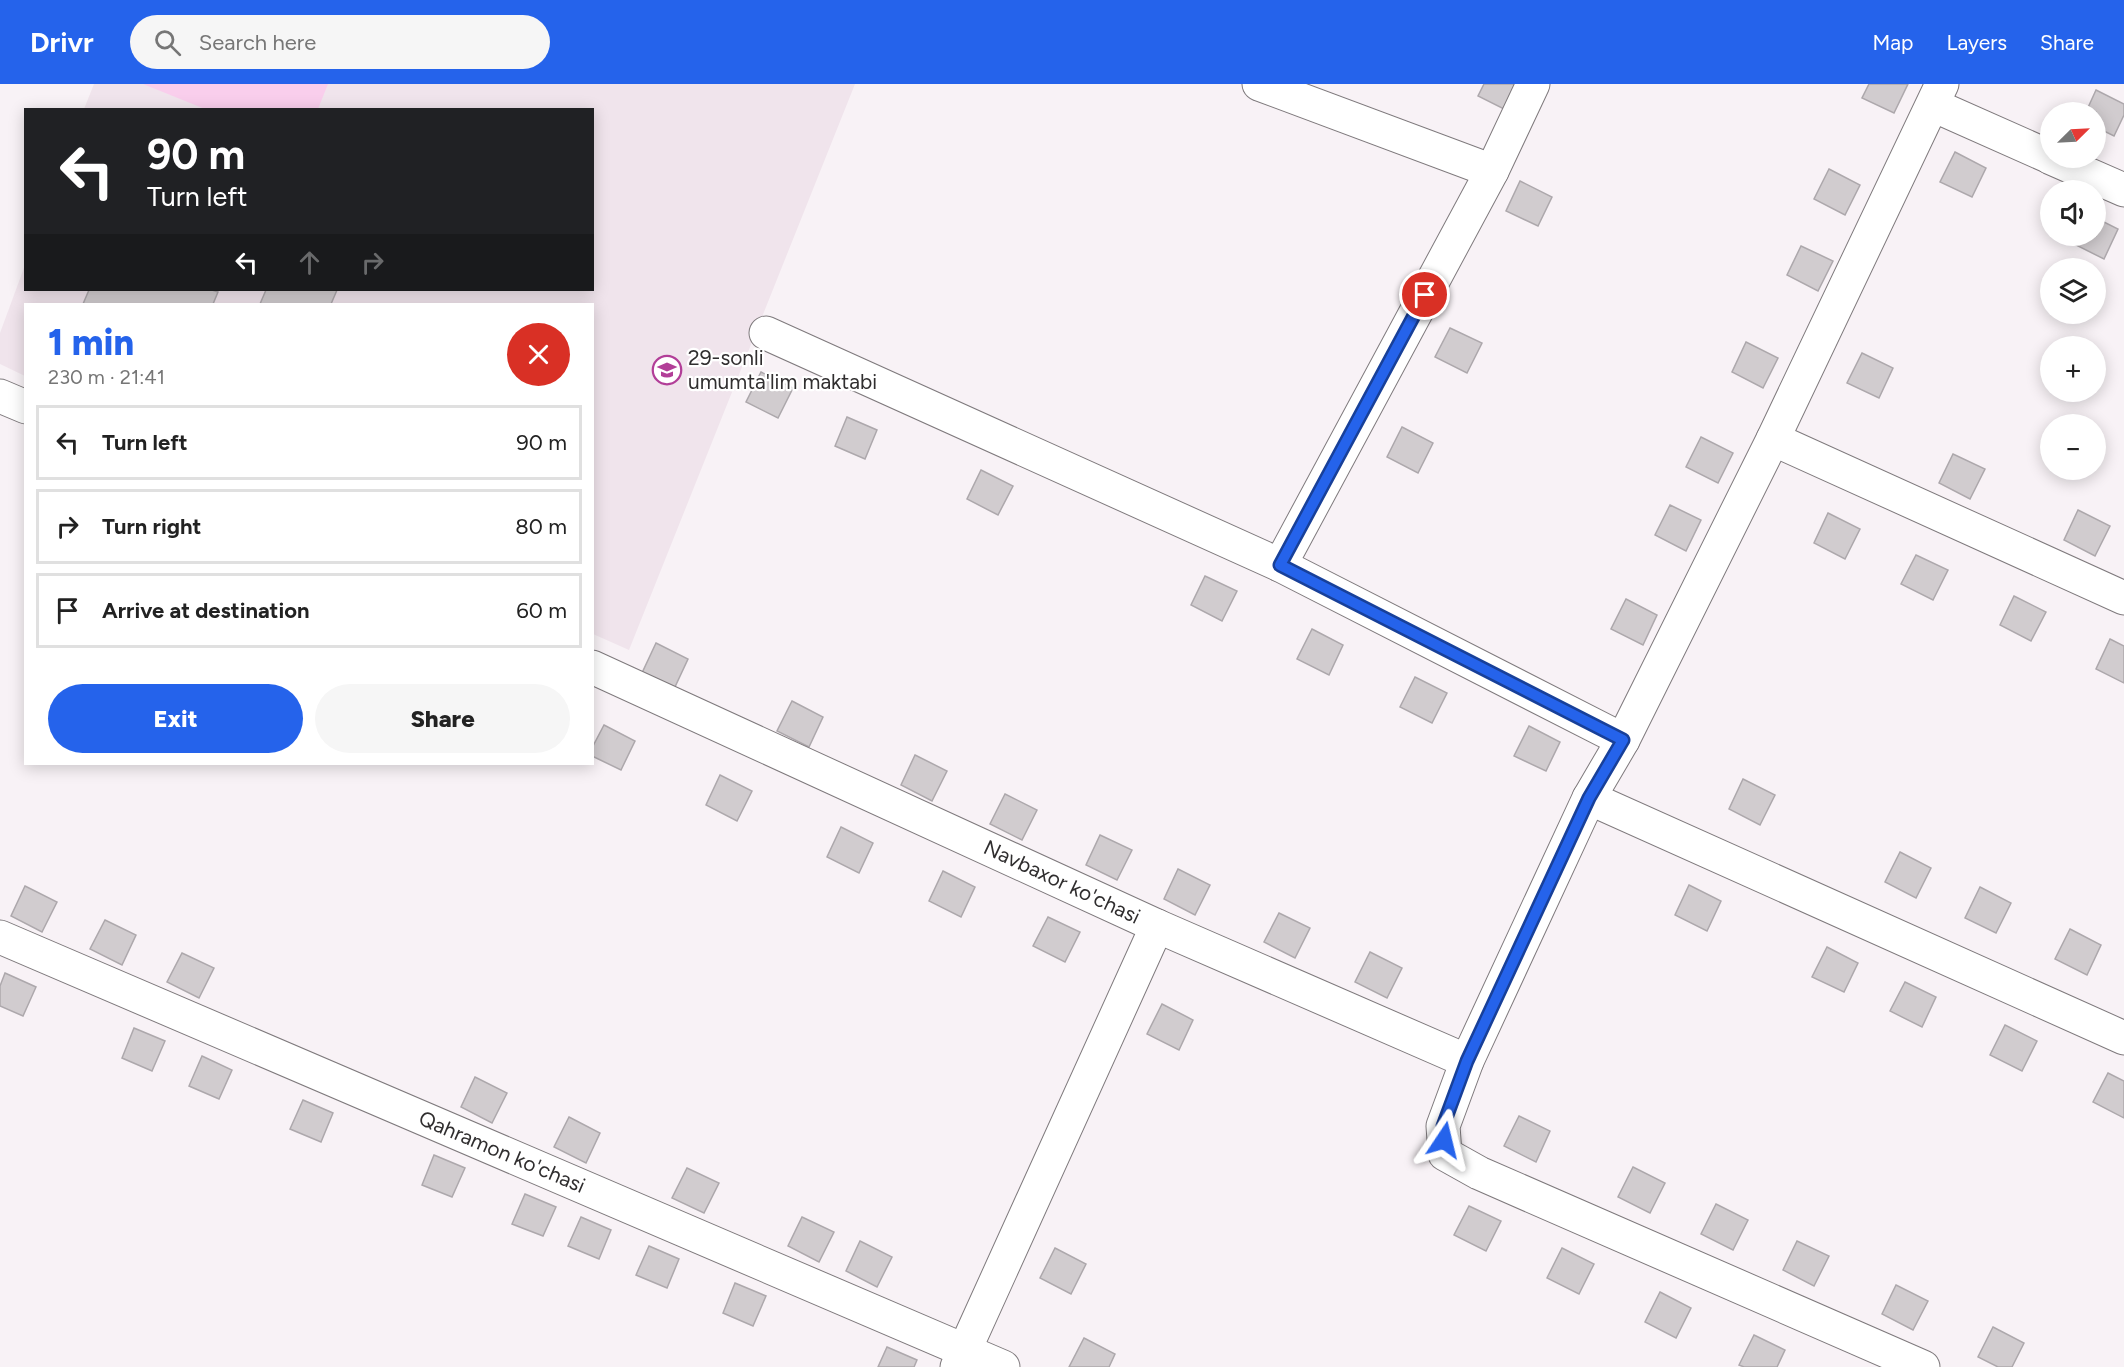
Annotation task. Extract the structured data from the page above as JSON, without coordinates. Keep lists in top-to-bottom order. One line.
{"streets":{"street":["Navbaxor ko'chasi","Qahramon ko'chasi"]},"crossings":[["Navbaxor ko'chasi","Qahramon ko'chasi"]],"places":{"school or university":["29-sonli umumta'lim maktabi"]},"north":"top right","page":{"header":"Drivr","search":"Search here","nav":["Map","Layers","Share"],"map_buttons":["+","−"],"turn":["90 m","Turn left"],"heading":["1 min","230 m · 21:41"],"list":[{"name":"Turn left","value":"90 m"},{"name":"Turn right","value":"80 m"},{"name":"Arrive at destination","value":"60 m"}],"buttons":["Exit","Share"]}}
